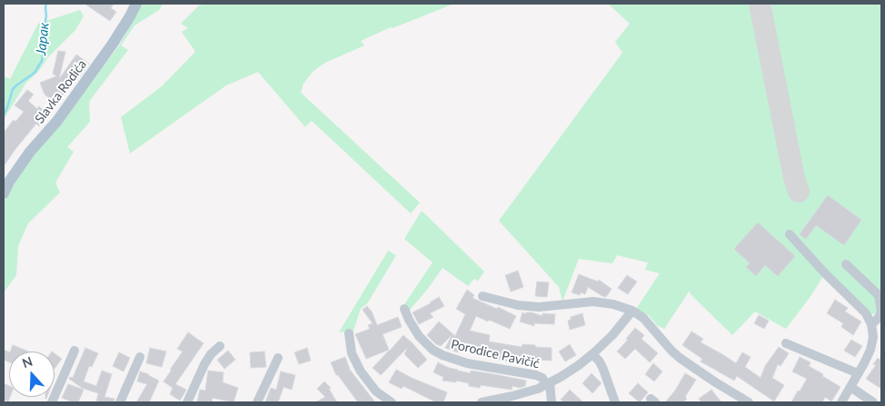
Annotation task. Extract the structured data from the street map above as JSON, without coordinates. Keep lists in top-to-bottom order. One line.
{"streets":{"main road":["Slavka Rodića"],"street":["Porodice Pavičić"]},"water":["Јарак"],"north":"top"}
